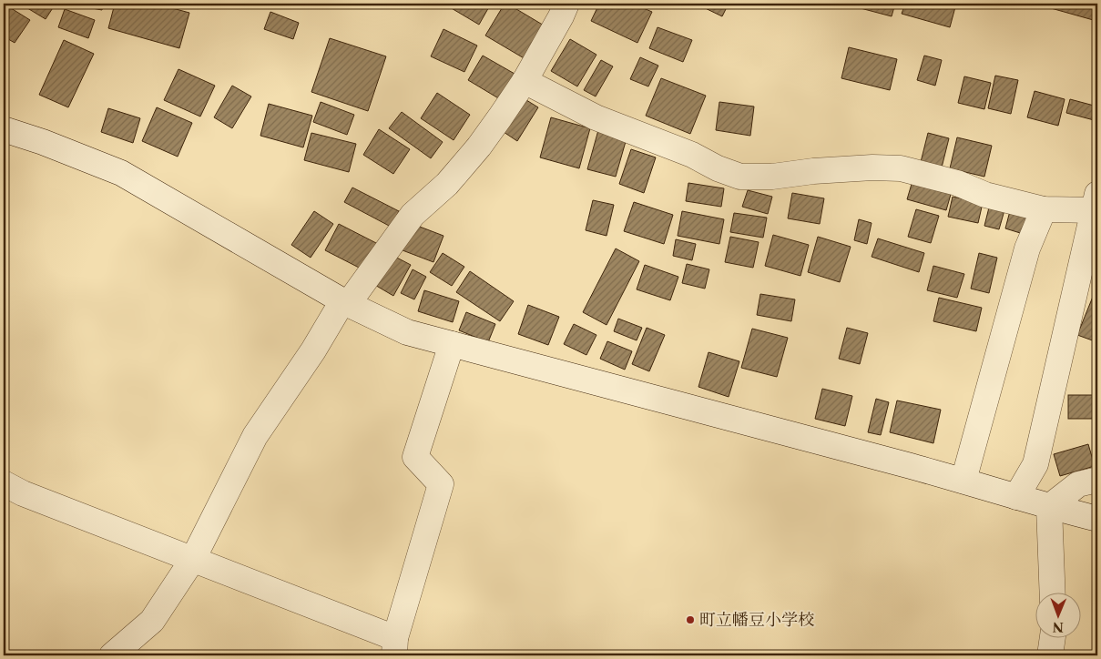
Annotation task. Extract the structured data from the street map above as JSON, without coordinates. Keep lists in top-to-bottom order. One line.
{"places":["町立幡豆小学校"],"north":"bottom"}
